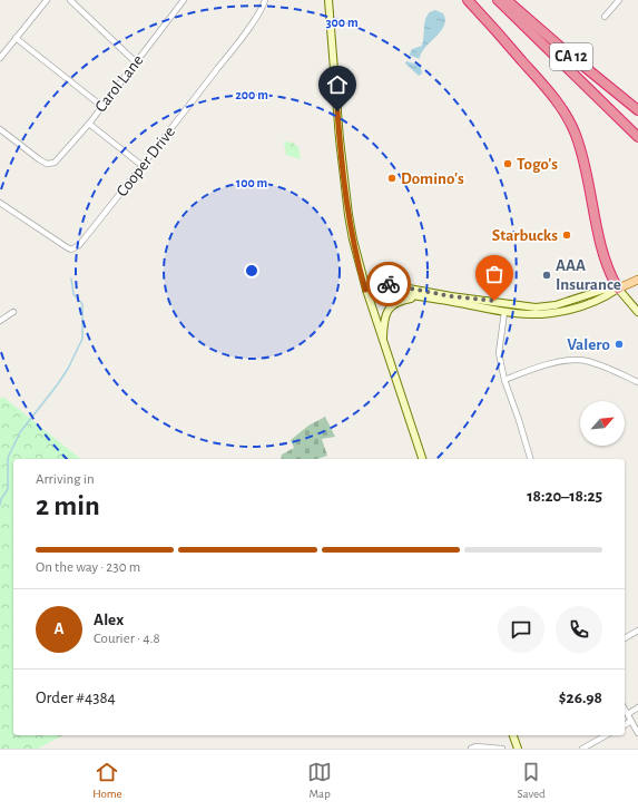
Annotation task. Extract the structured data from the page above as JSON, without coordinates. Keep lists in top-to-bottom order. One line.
{"streets":{"highway":["CA 12"],"street":["Carol Lane","Cooper Drive"]},"places":["Togo's","Domino's","Starbucks","AAA Insurance","Valero"],"north":"top right","page":{"heading":["2 min","Arriving in","18:20–18:25"],"panel":["Alex","Courier · 4.8","Order #4384","$26.98"],"bar":"On the way · 230 m","round":"A","tabs":["Home","Map","Saved"]},"rings":["300 m","200 m","100 m"]}
